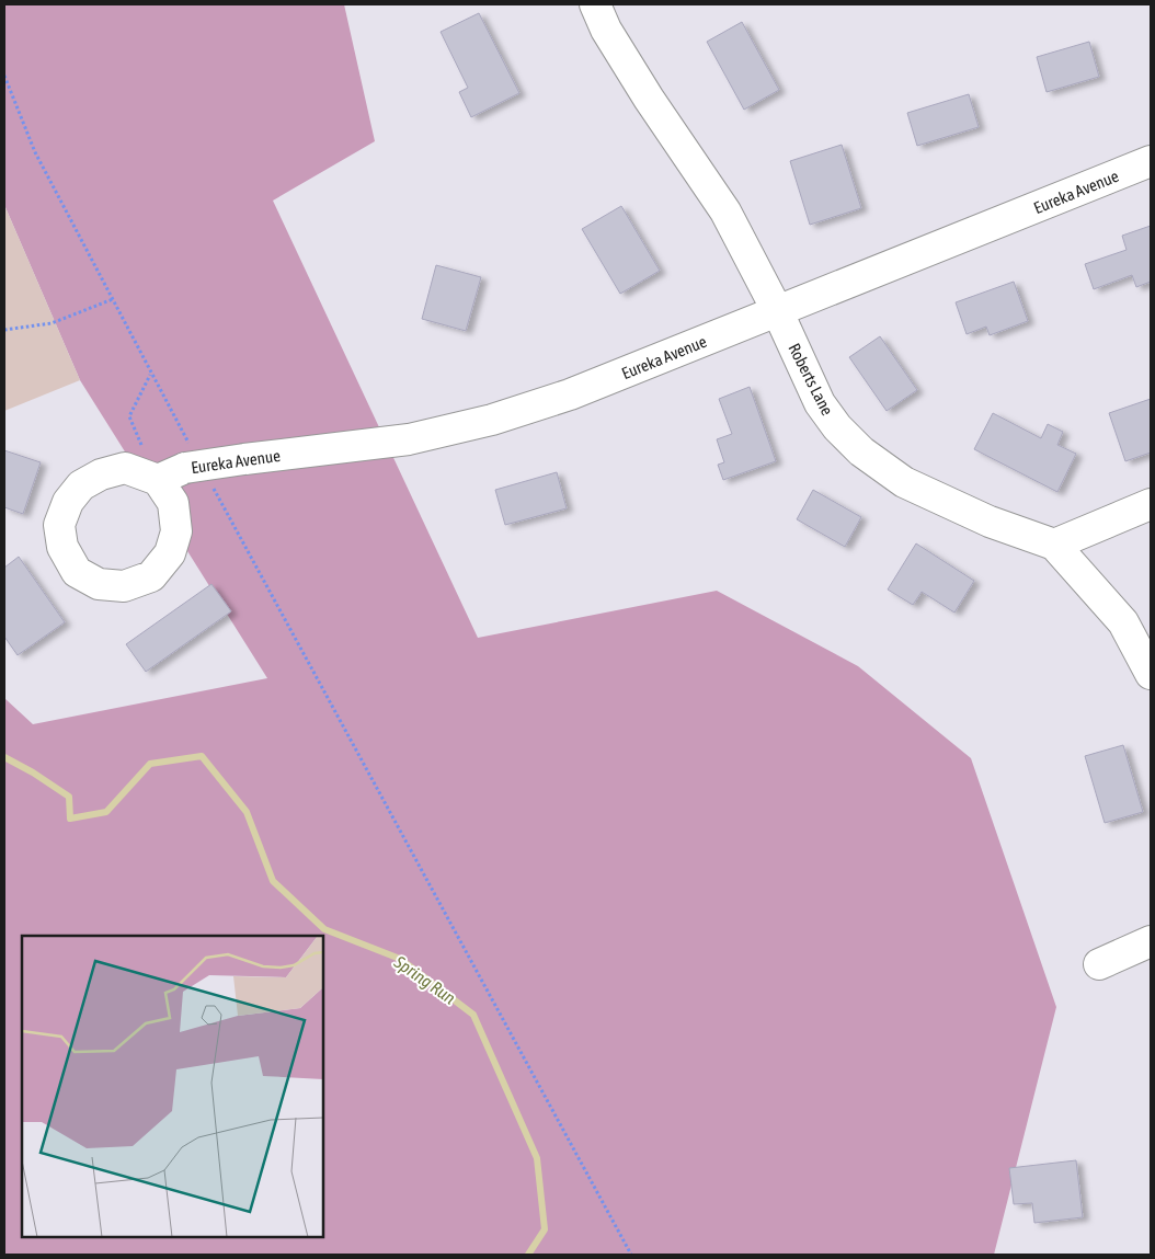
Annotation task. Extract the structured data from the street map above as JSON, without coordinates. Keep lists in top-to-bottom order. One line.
{"streets":{"street":["Eureka Avenue","Roberts Lane"]},"crossings":[["Eureka Avenue","Roberts Lane"]],"water":["Spring Run"]}
